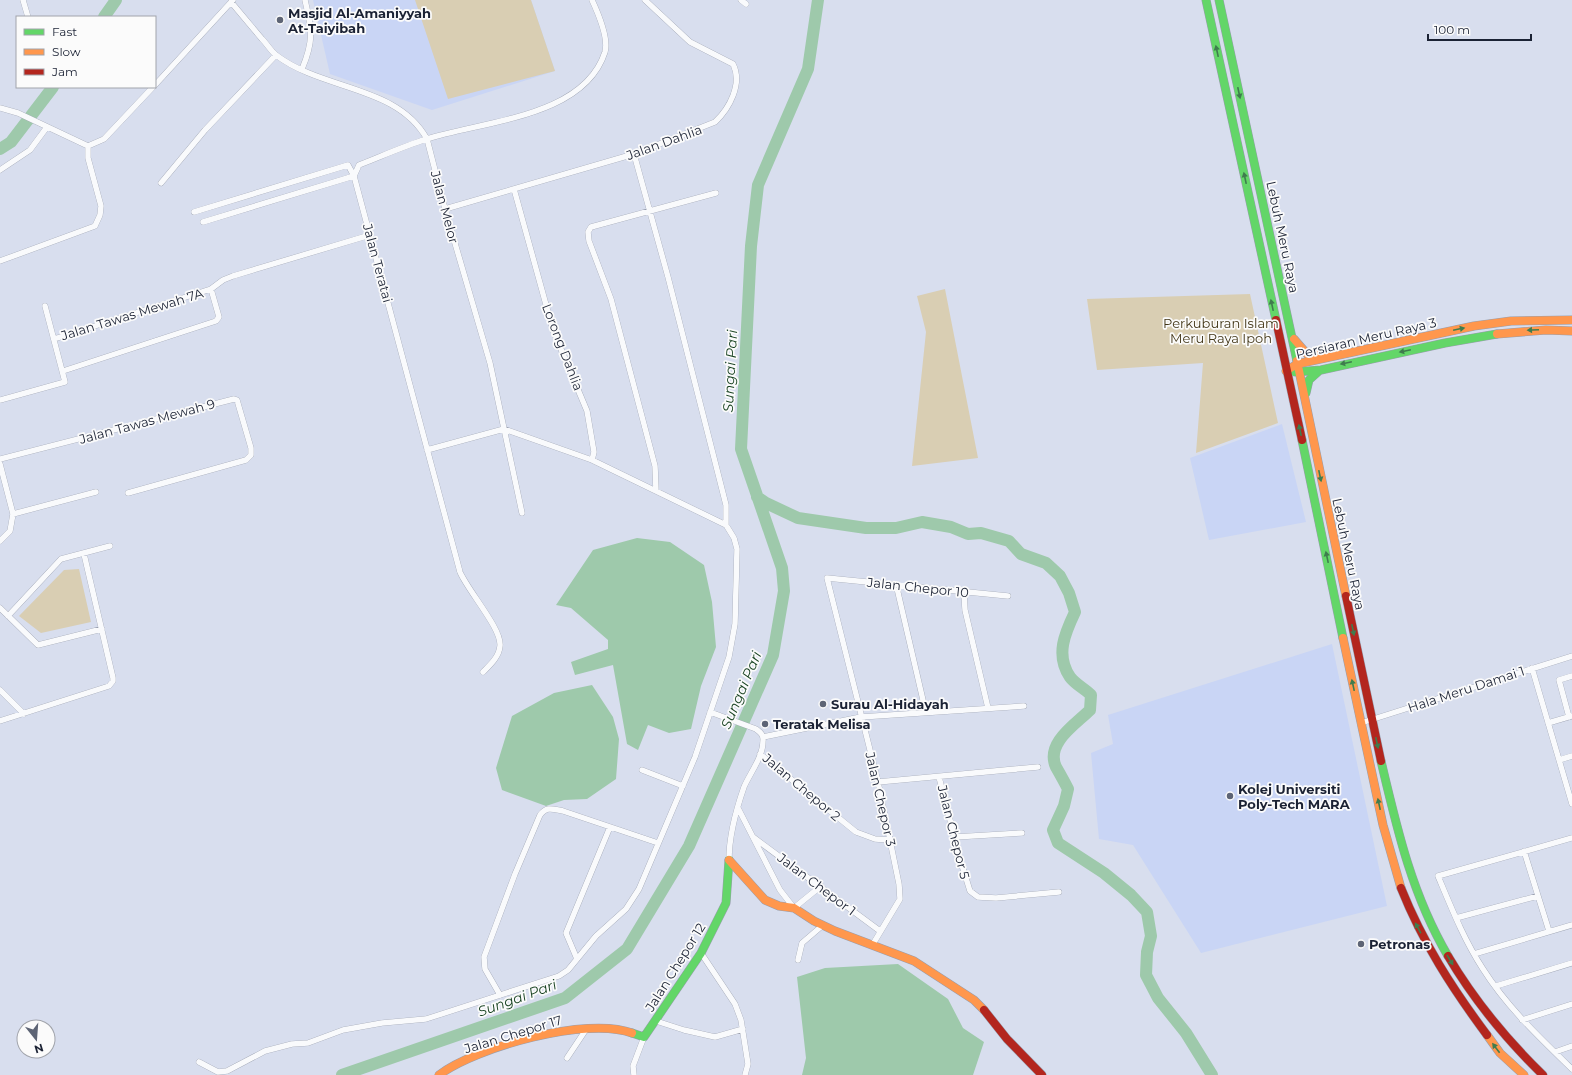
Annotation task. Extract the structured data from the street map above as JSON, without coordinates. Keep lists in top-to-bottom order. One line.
{"streets":{"main road":["Lebuh Meru Raya","Persiaran Meru Raya 3","Jalan Chepor 12","Jalan Chepor 17"],"street":["Jalan Dahlia","Jalan Melor","Jalan Teratai","Jalan Tawas Mewah 7A","Lorong Dahlia","Jalan Tawas Mewah 9","Jalan Chepor 10","Hala Meru Damai 1","Jalan Chepor 2","Jalan Chepor 3","Jalan Chepor 5","Jalan Chepor 1"]},"crossings":[["Jalan Dahlia","Jalan Melor"],["Jalan Dahlia","Lorong Dahlia"],["Lebuh Meru Raya","Persiaran Meru Raya 3"],["Lebuh Meru Raya","Hala Meru Damai 1"],["Jalan Teratai","Jalan Tawas Mewah 7A"],["Jalan Chepor 10","Jalan Chepor 3"],["Jalan Chepor 2","Jalan Chepor 3"],["Jalan Chepor 3","Jalan Chepor 1"],["Jalan Chepor 12","Jalan Chepor 17"]],"water":["Sungai Pari"],"parks":["Perkuburan Islam Meru Raya Ipoh"],"places":["Masjid Al-Amaniyyah At-Taiyibah","Surau Al-Hidayah","Teratak Melisa","Kolej Universiti Poly-Tech MARA","Petronas"],"legend":["Fast","Slow","Jam"],"scale_bar":"100 m","north":"bottom"}
